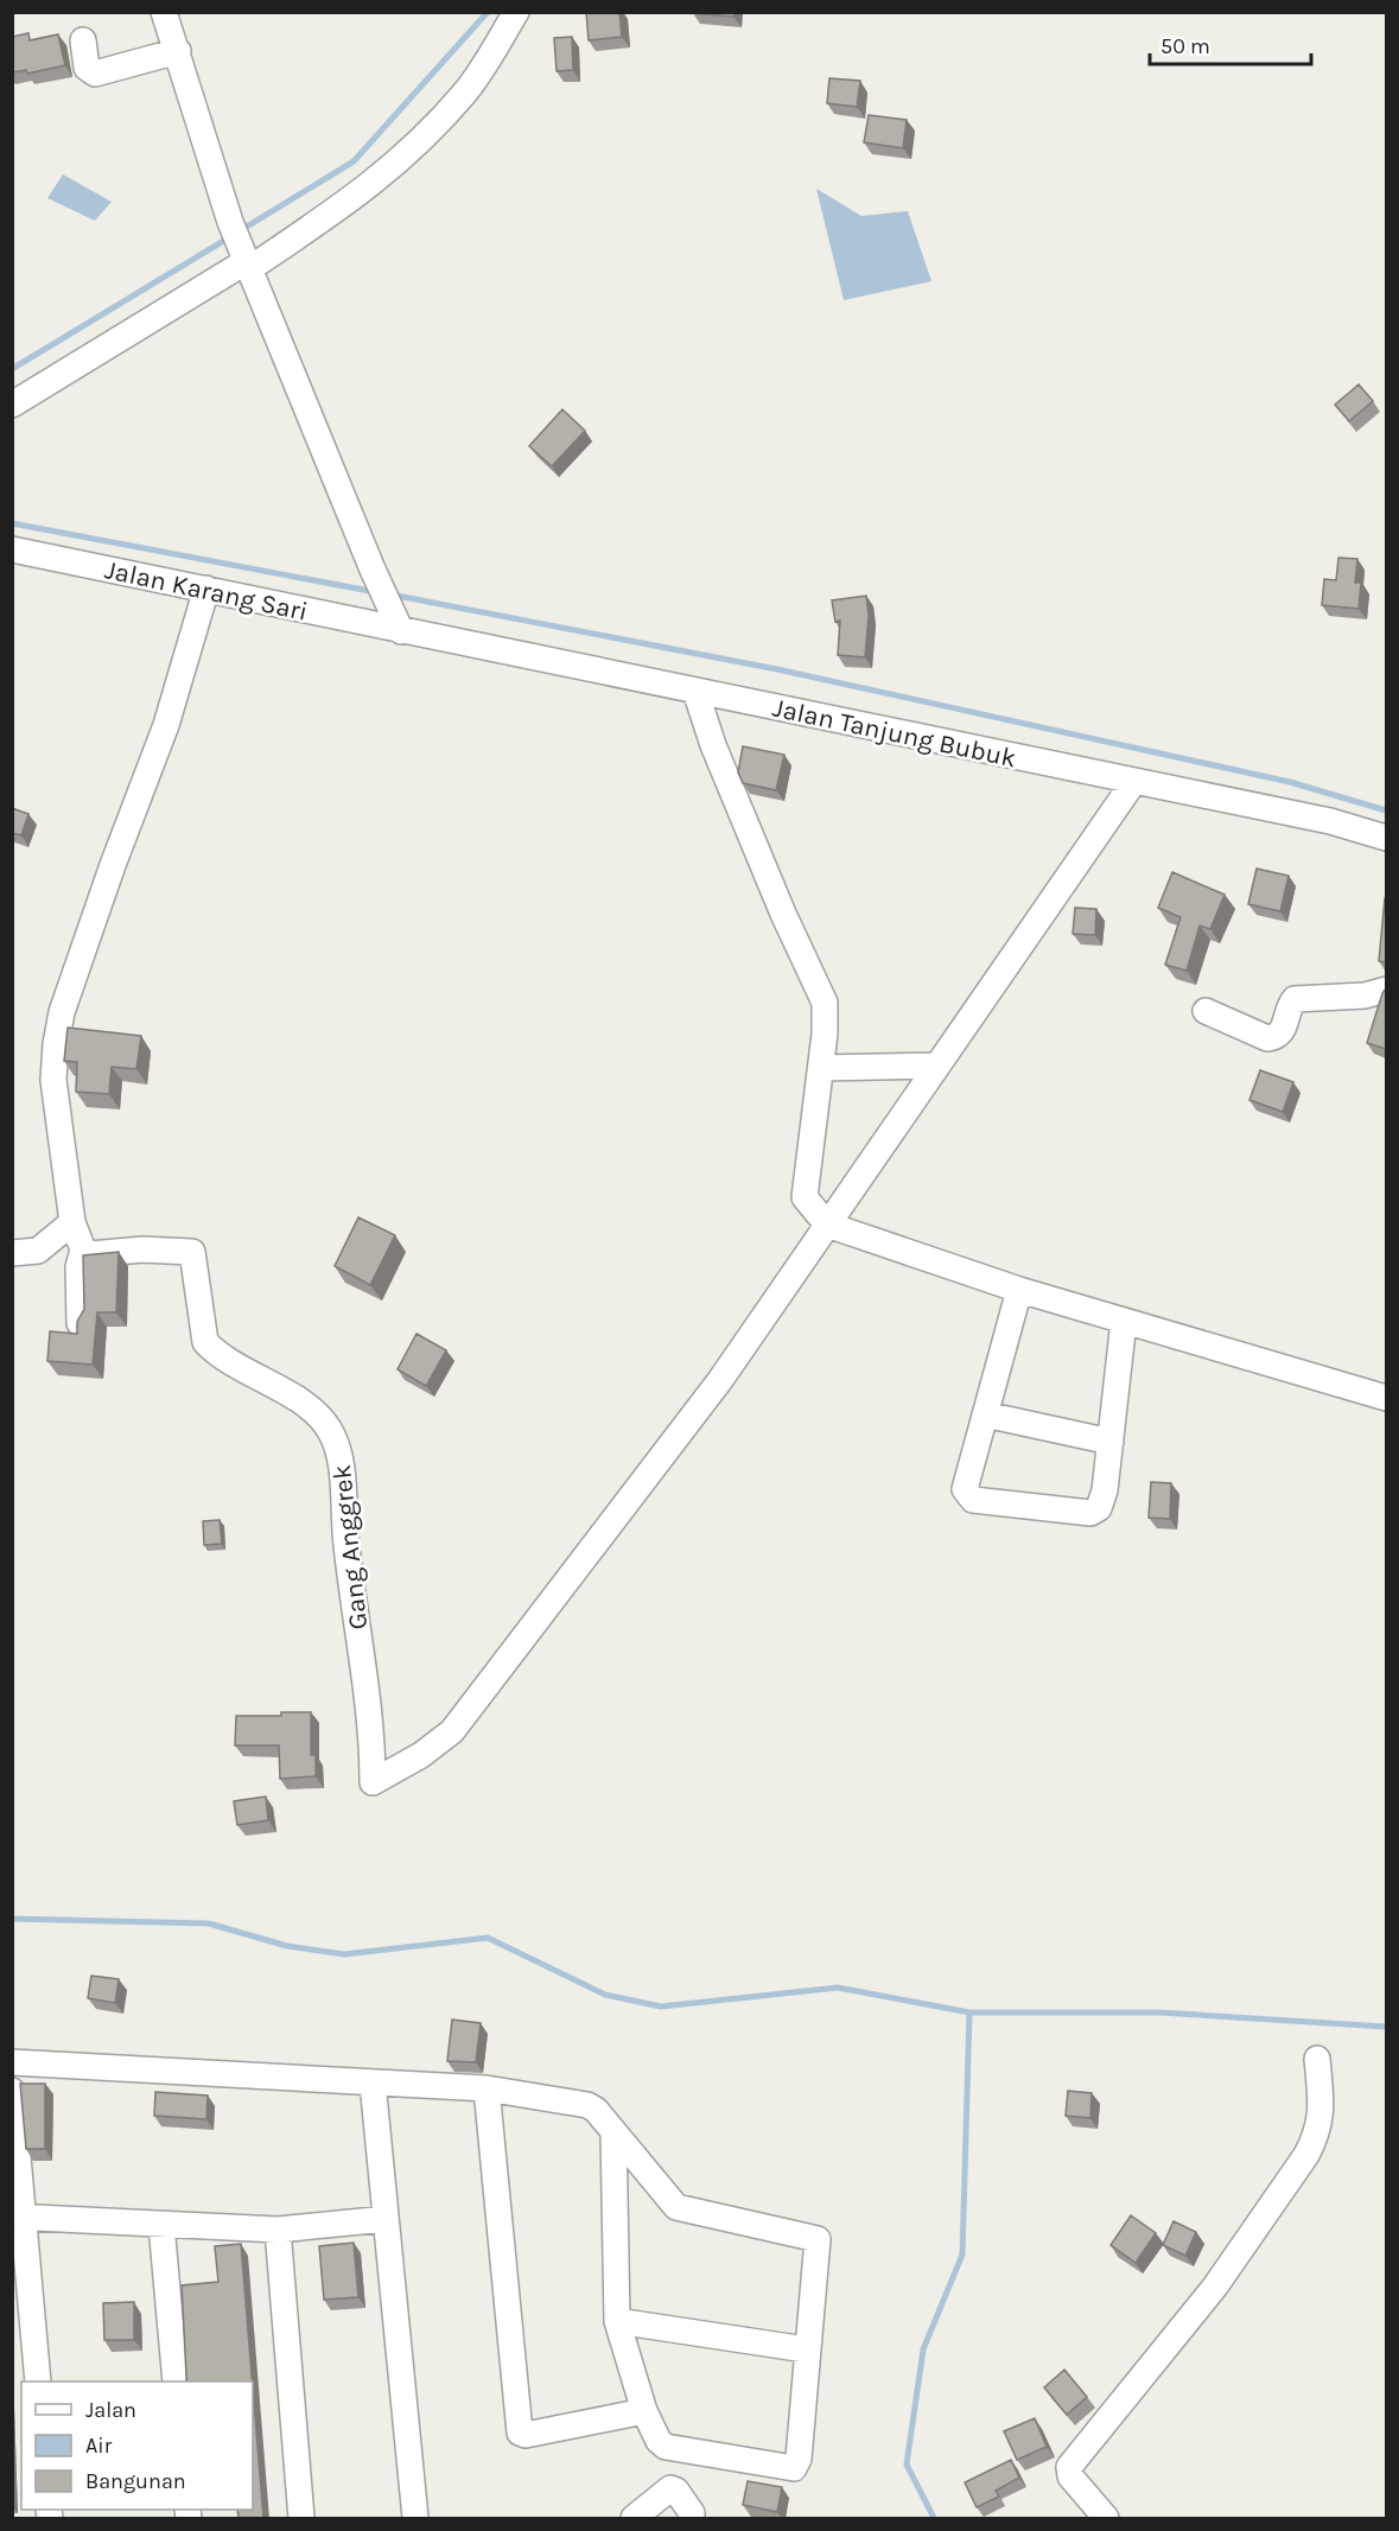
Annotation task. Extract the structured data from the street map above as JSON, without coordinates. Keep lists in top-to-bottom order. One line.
{"streets":{"street":["Jalan Karang Sari","Jalan Tanjung Bubuk","Gang Anggrek"]},"crossings":[["Jalan Karang Sari","Jalan Tanjung Bubuk"]],"legend":["Jalan","Air","Bangunan"],"scale_bar":"50 m"}
